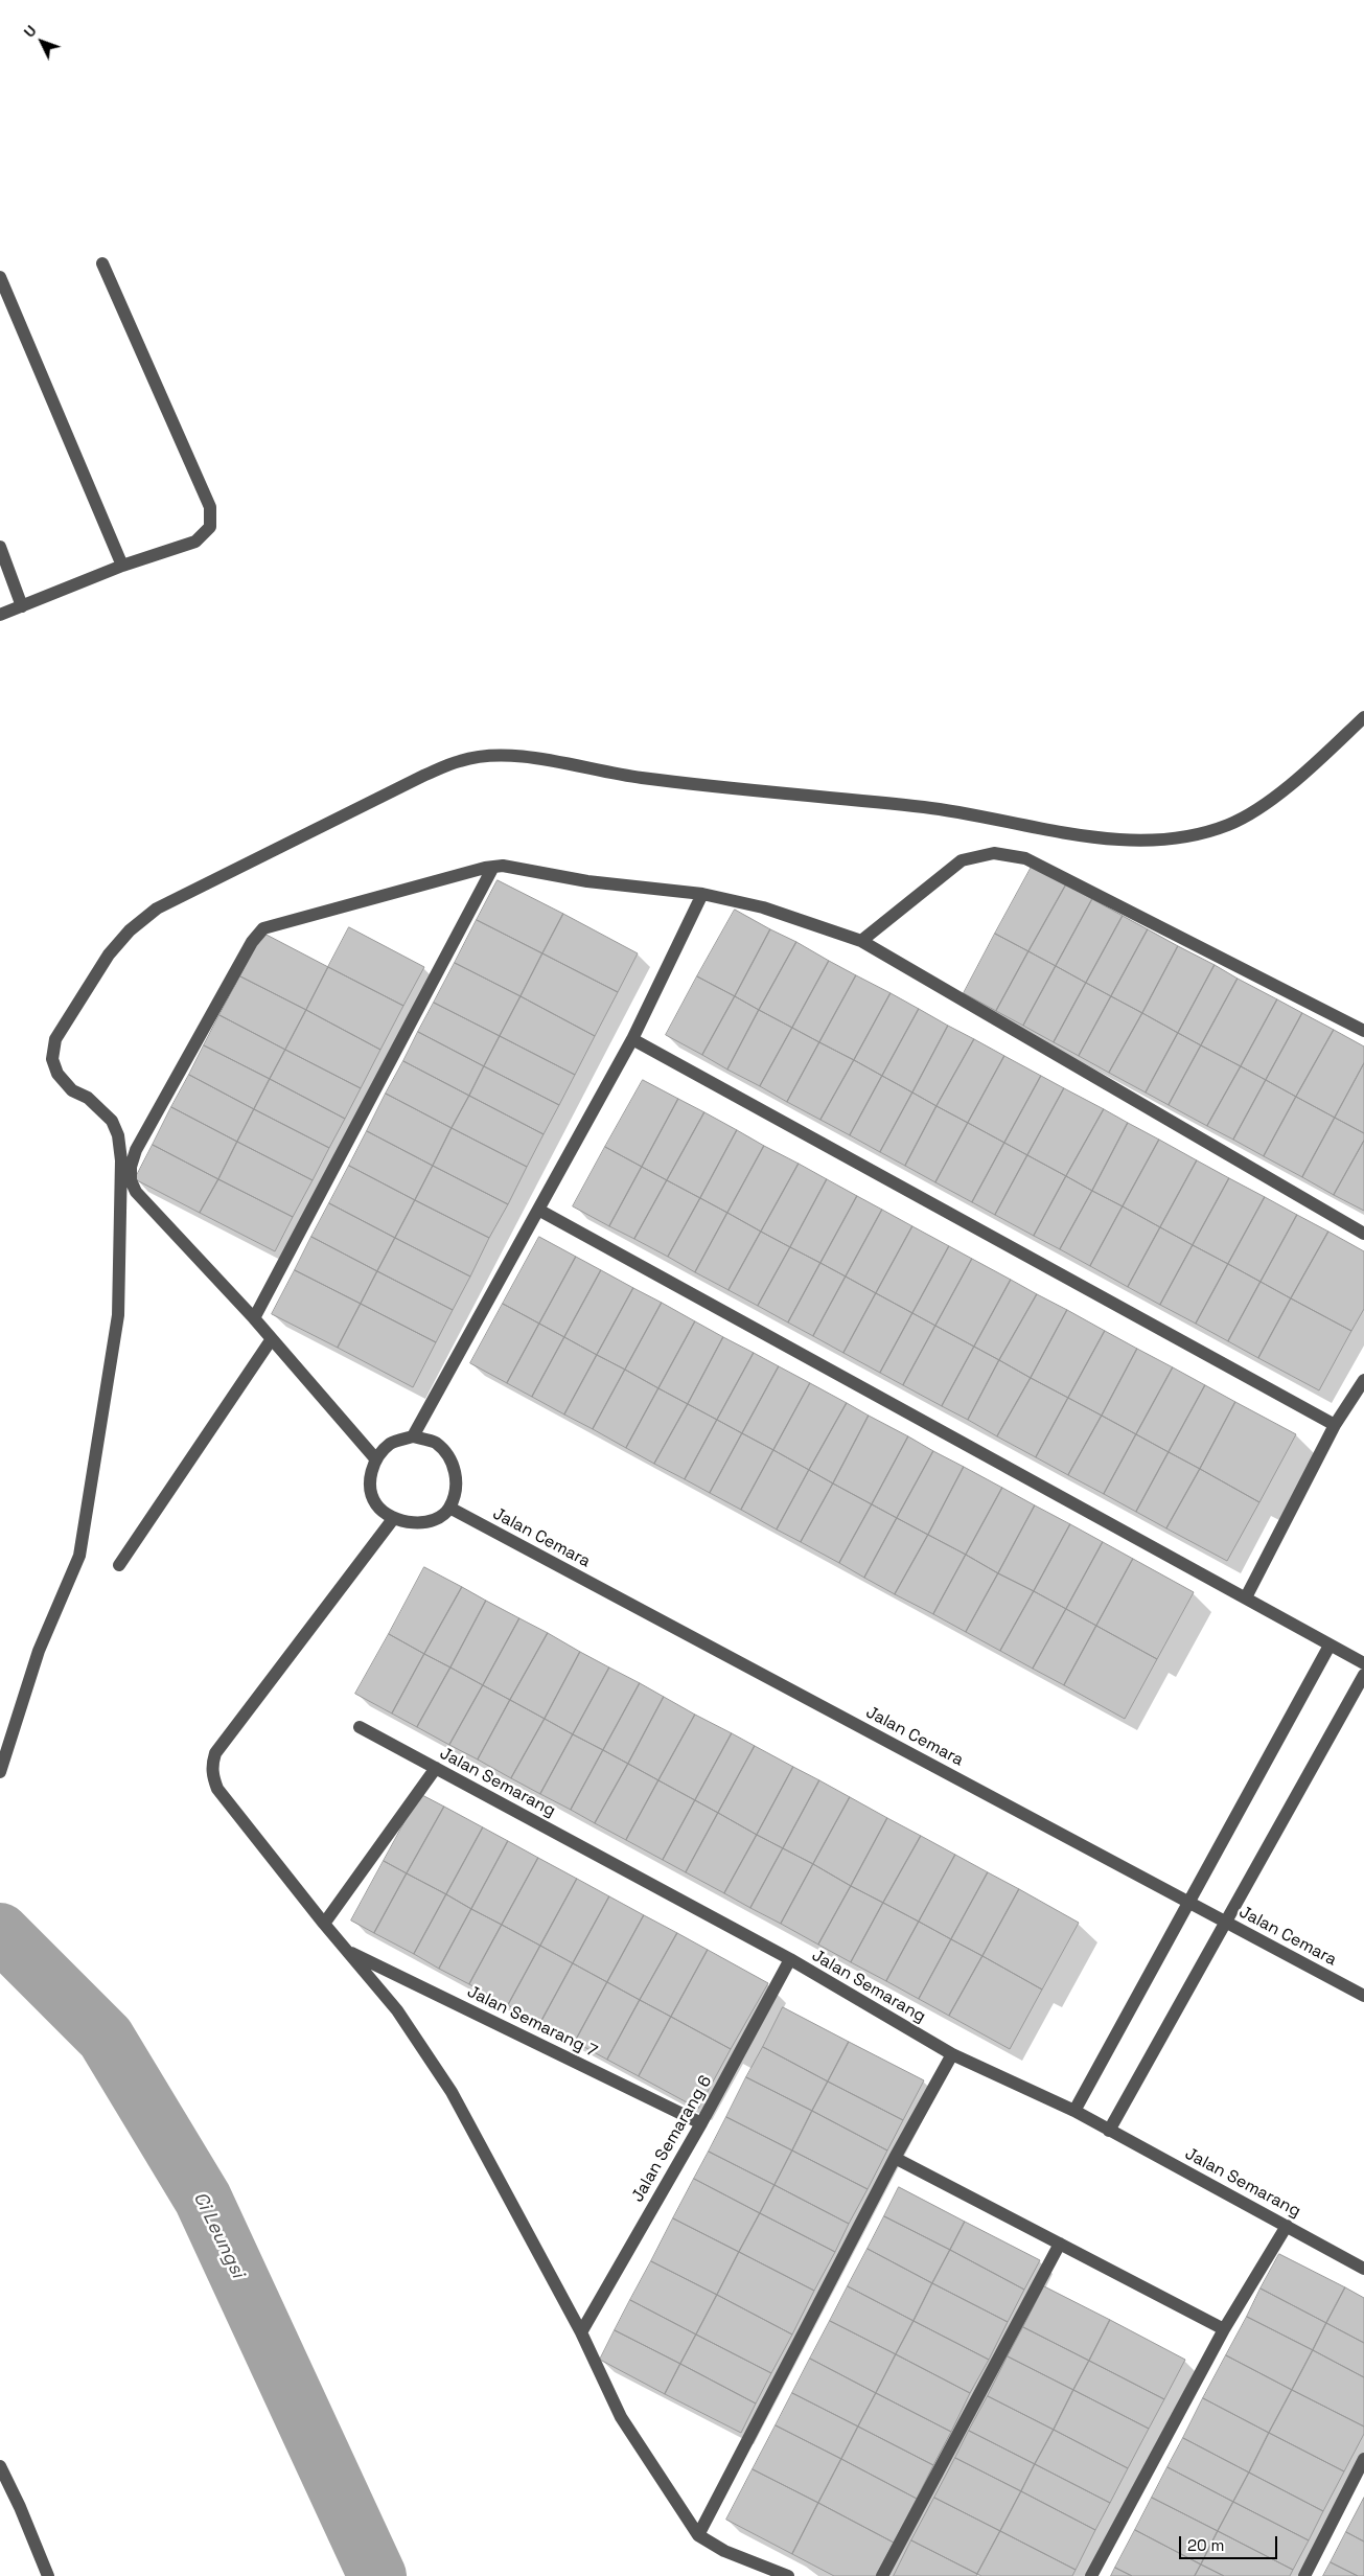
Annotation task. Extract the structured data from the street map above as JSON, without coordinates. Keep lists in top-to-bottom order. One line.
{"streets":{"street":["Jalan Cemara","Jalan Semarang","Jalan Semarang 7","Jalan Semarang 6"]},"crossings":[["Jalan Semarang","Jalan Semarang 6"],["Jalan Semarang 7","Jalan Semarang 6"]],"water":["Ci Leungsi"],"scale_bar":"20 m","north":"top left"}
